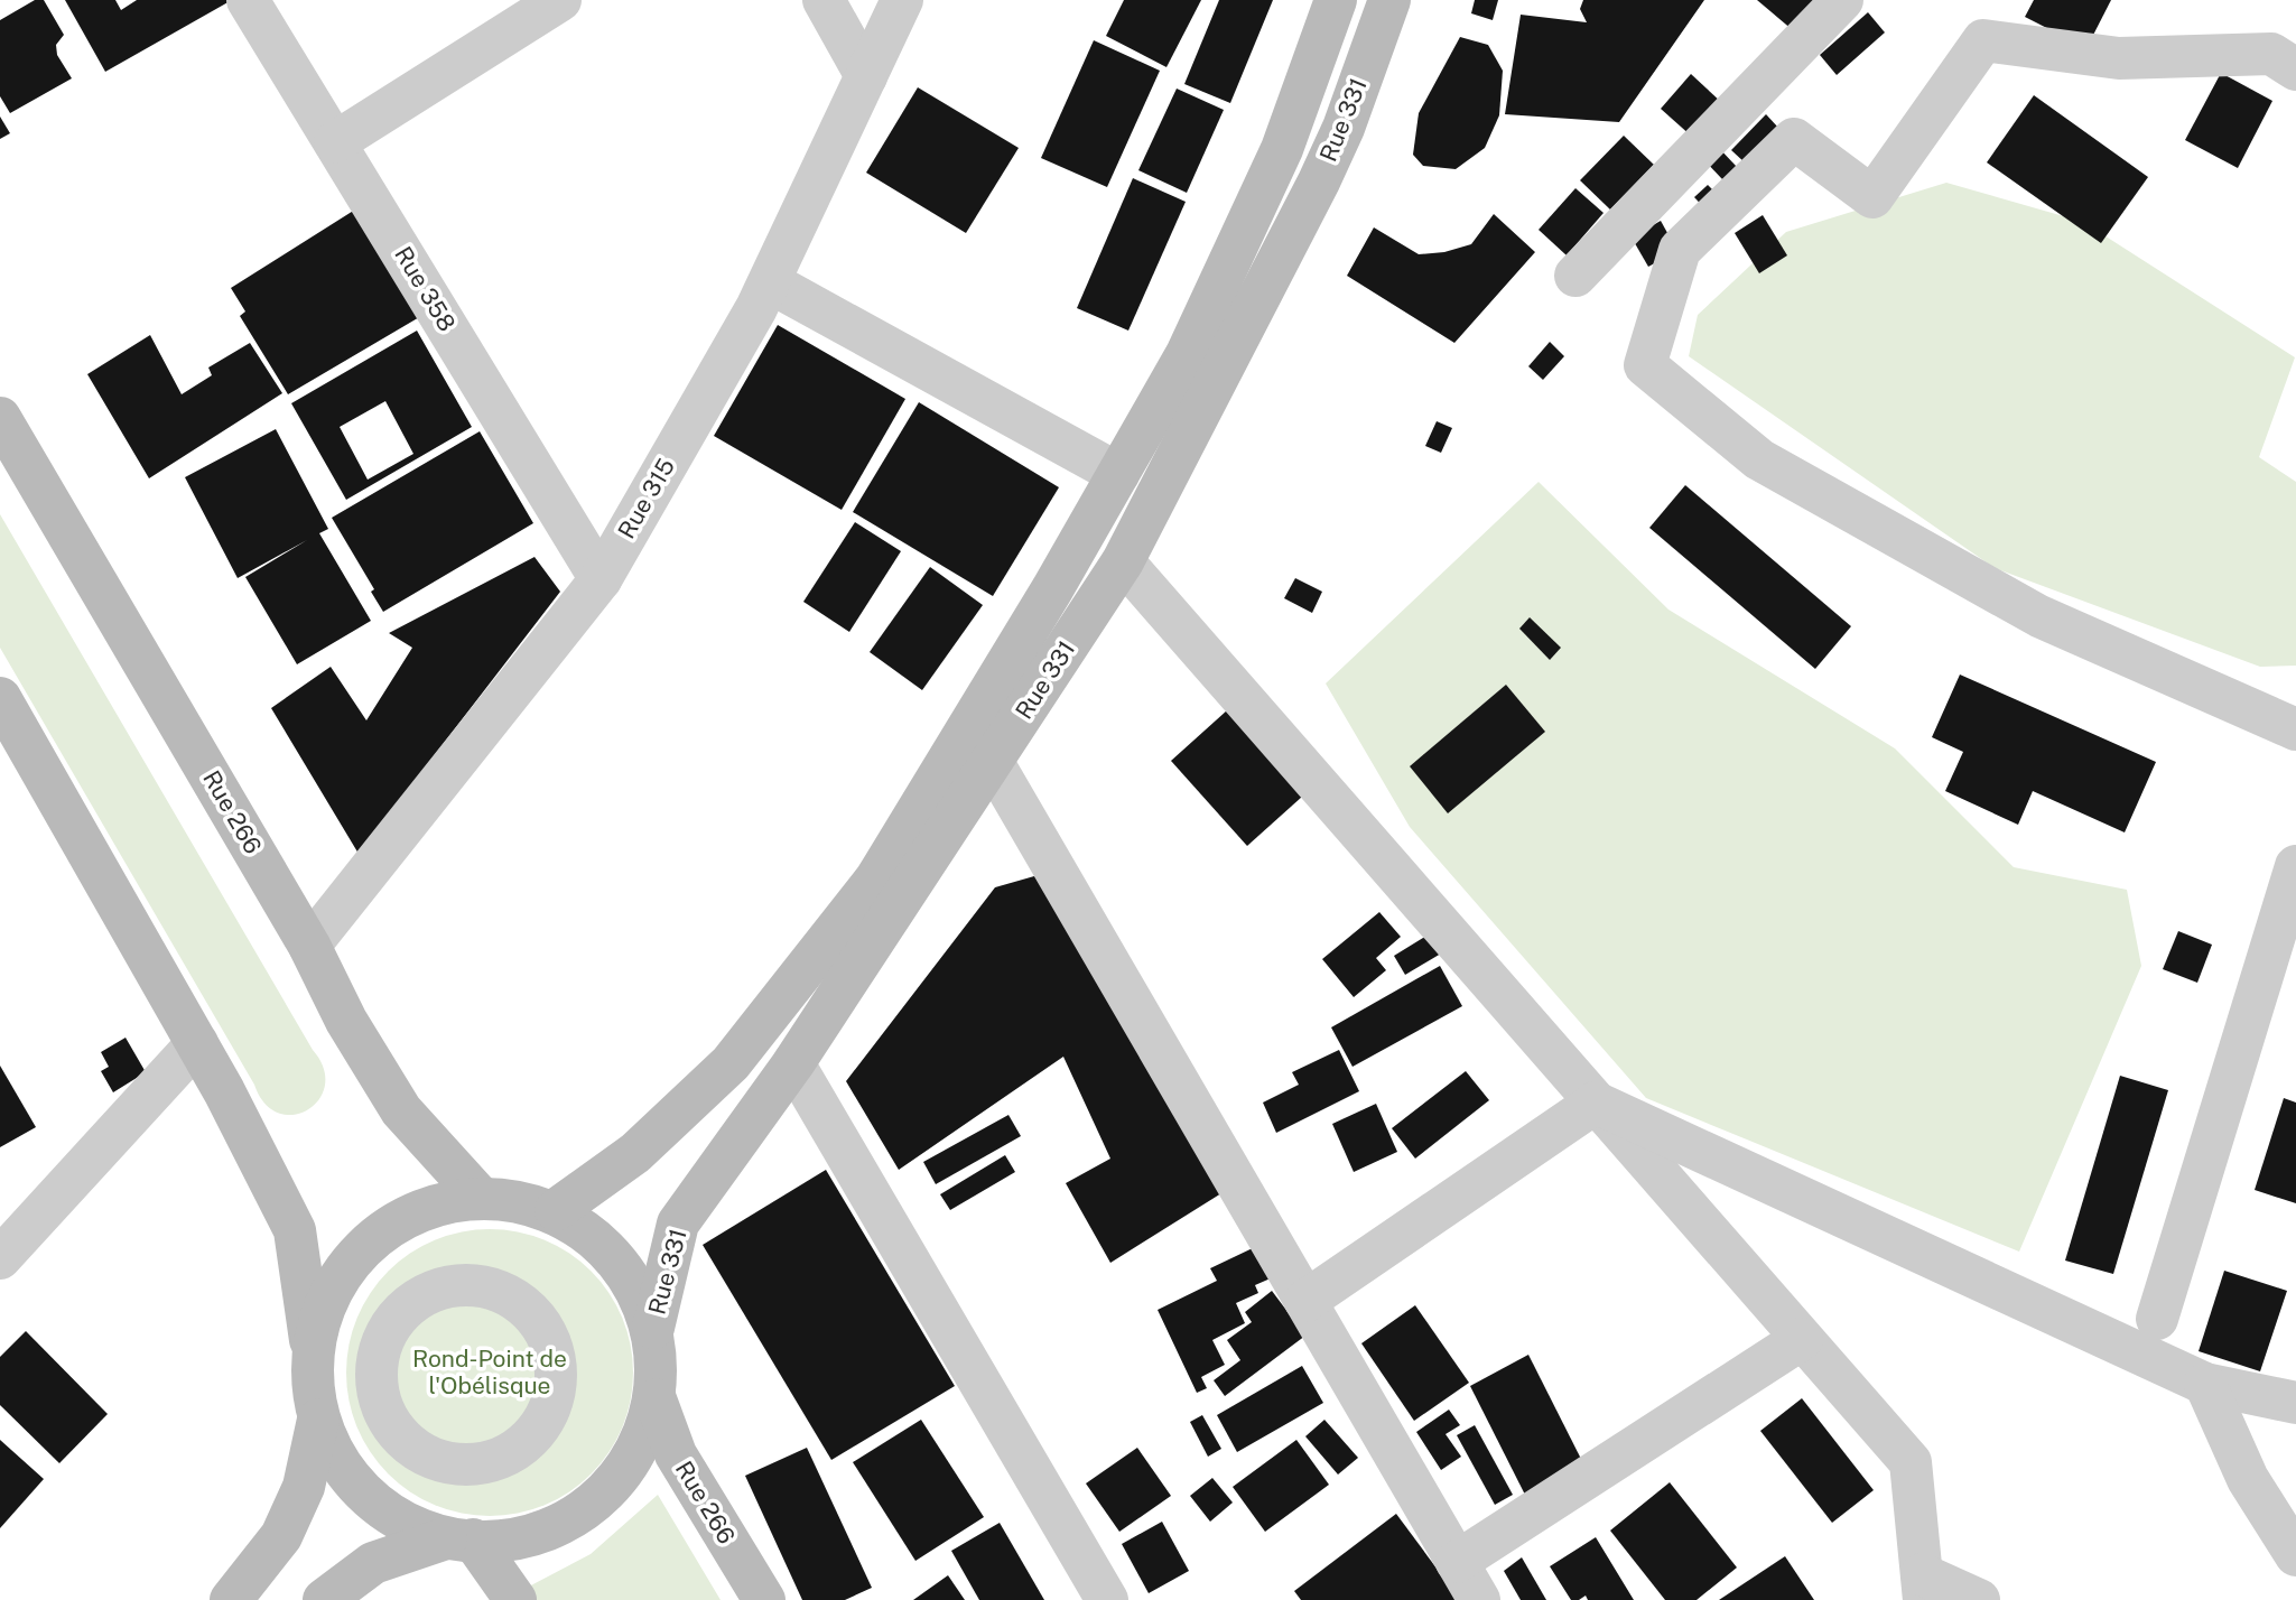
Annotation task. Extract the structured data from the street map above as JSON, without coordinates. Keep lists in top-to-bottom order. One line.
{"streets":{"street":["Rue 331","Rue 358","Rue 315","Rue 266"]},"crossings":[["Rue 358","Rue 315"],["Rue 315","Rue 266"]],"parks":["Rond-Point de l'Obélisque"]}
